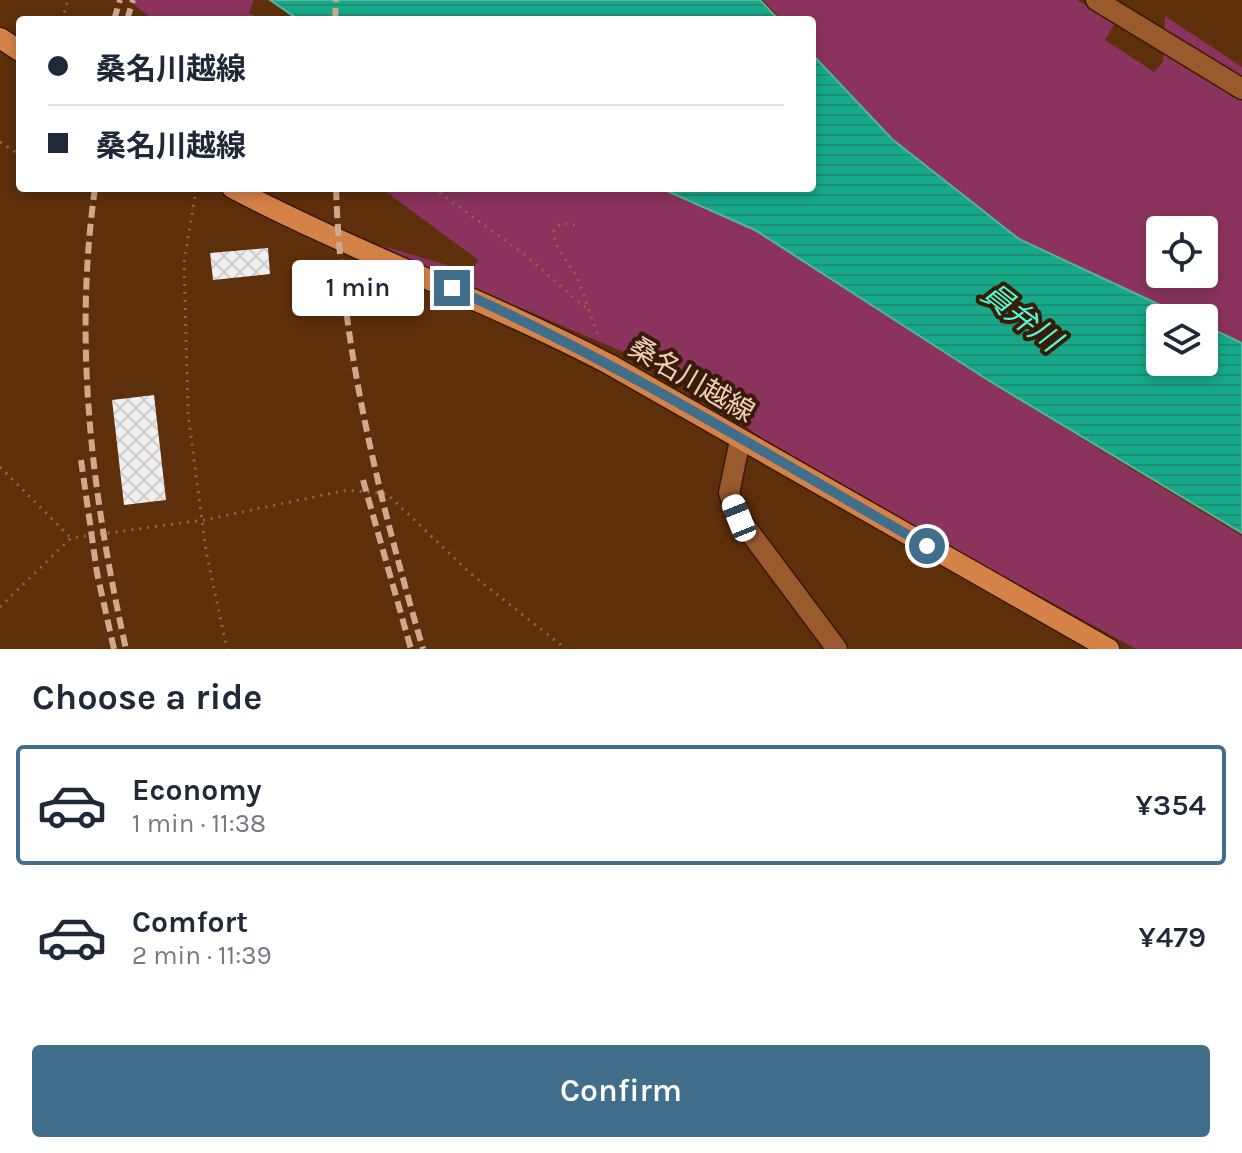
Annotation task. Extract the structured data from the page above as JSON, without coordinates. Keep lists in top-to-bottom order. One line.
{"streets":{"main road":["桑名川越線"]},"water":["員弁川"],"page":{"banner":["桑名川越線","桑名川越線"],"bubble":"1 min","heading":"Choose a ride","list":[{"name":"Economy","note":"1 min · 11:38","value":"¥354"},{"name":"Comfort","note":"2 min · 11:39","value":"¥479"}],"buttons":"Confirm"}}
